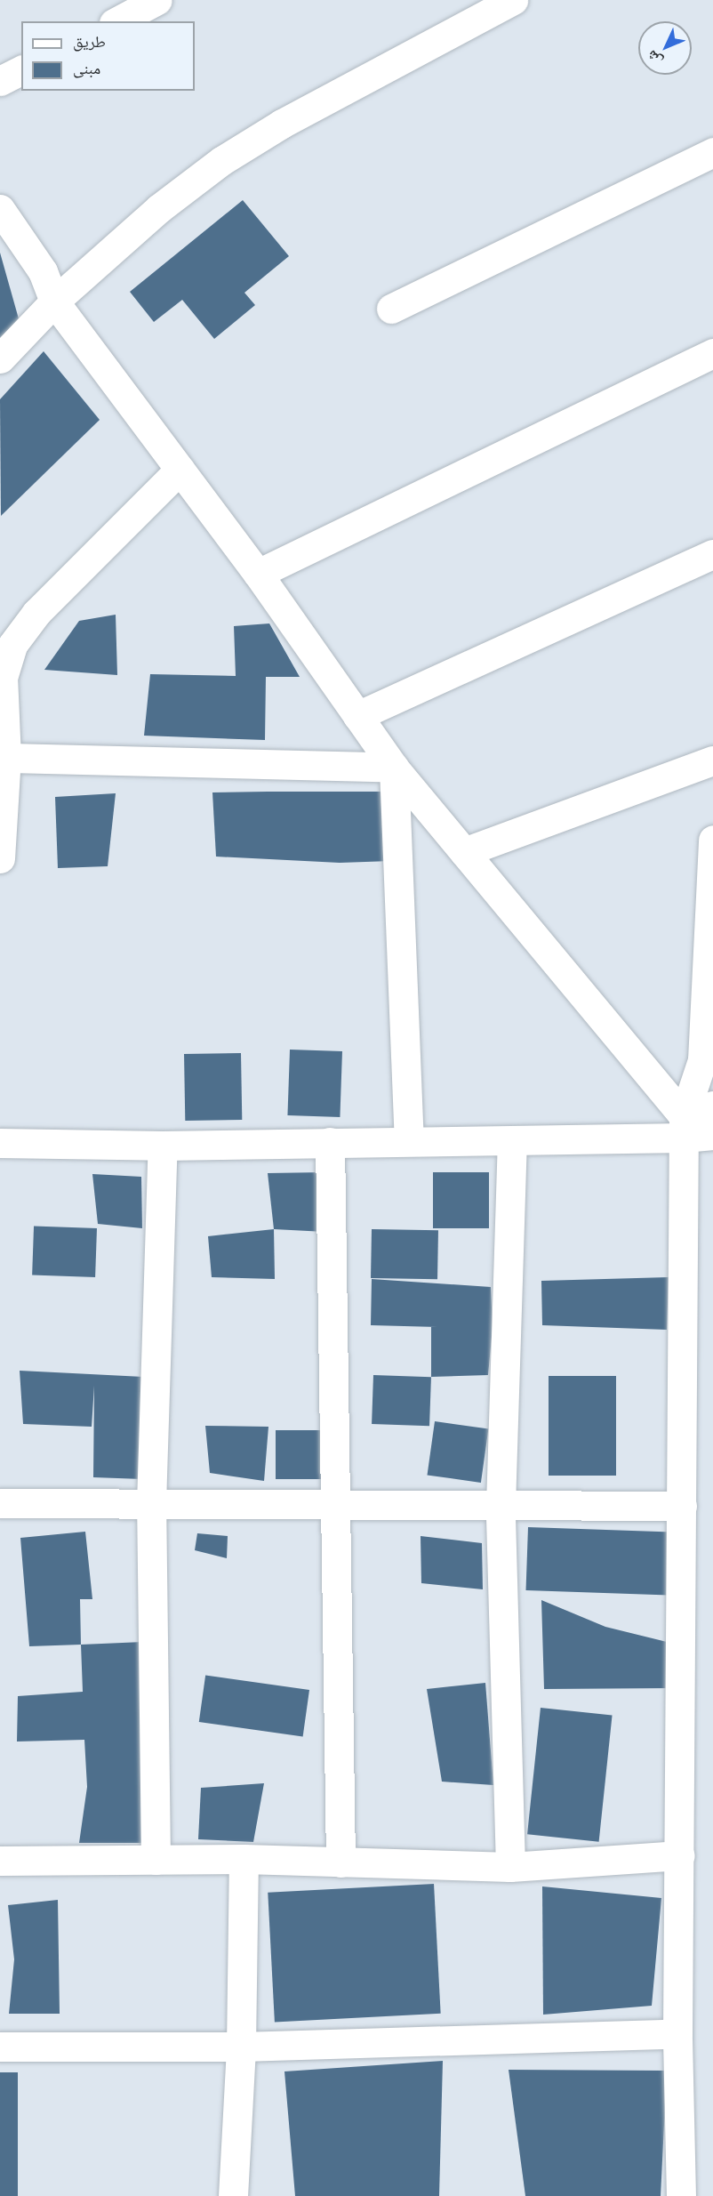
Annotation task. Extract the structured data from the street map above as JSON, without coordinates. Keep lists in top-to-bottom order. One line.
{"legend":["طريق","مبنى"],"north":"bottom left"}
